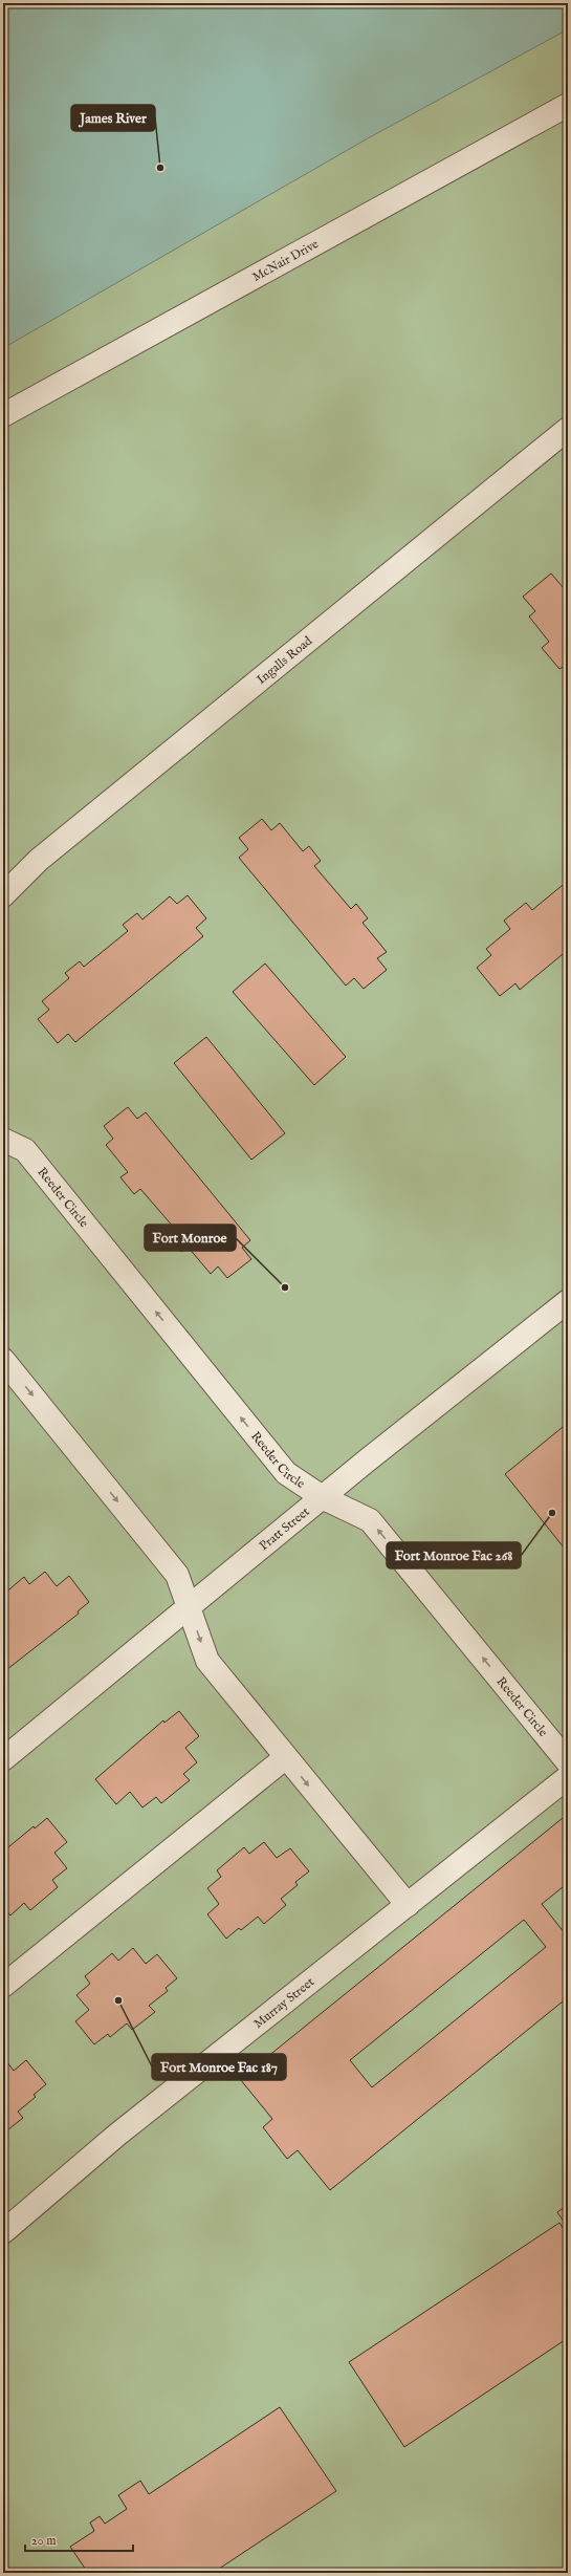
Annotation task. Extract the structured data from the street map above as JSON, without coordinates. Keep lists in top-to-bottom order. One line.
{"streets":{"street":["McNair Drive","Ingalls Road","Reeder Circle","Pratt Street","Murray Street"]},"crossings":[["Reeder Circle","Pratt Street"]],"places":["James River","Fort Monroe","Fort Monroe Fac 268","Fort Monroe Fac 187"],"scale_bar":"20 m"}
